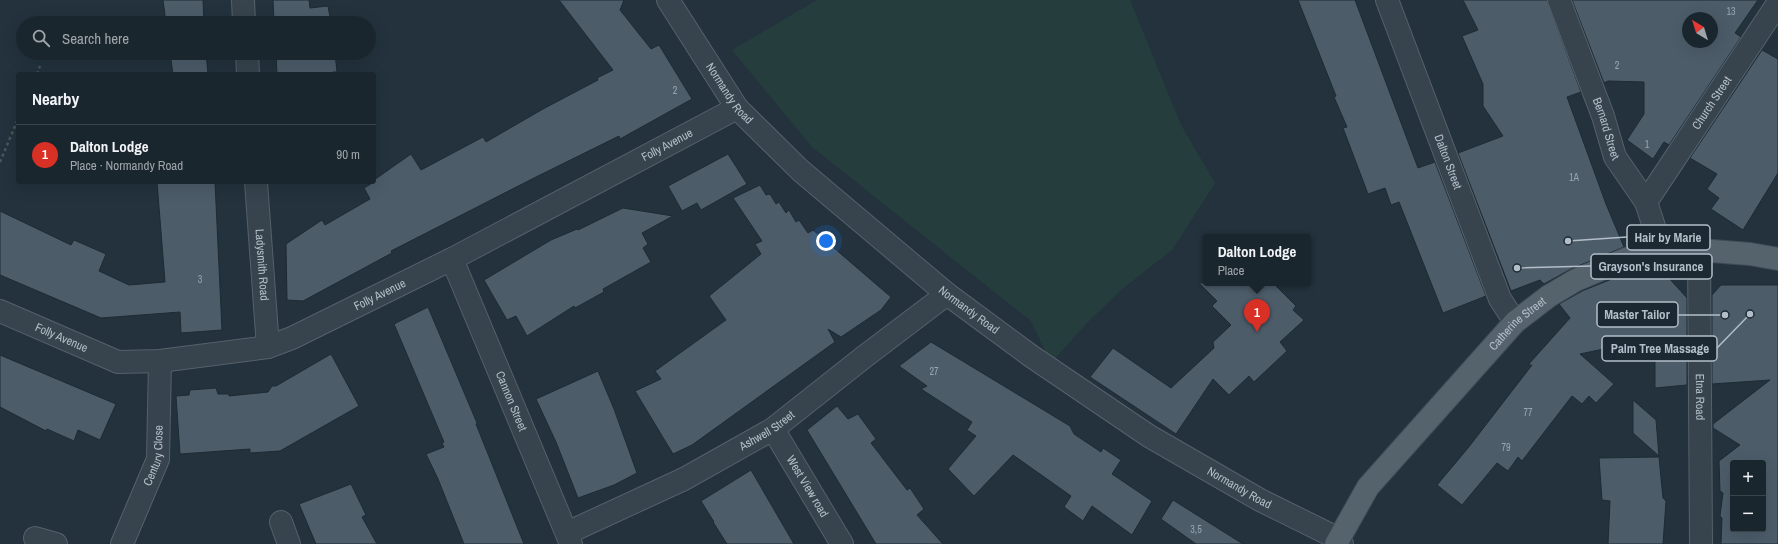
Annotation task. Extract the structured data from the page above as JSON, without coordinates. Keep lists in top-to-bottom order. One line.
{"streets":{"main road":["Catherine Street"],"street":["Normandy Road","Church Street","Bernard Street","Folly Avenue","Dalton Street","Ladysmith Road","Etna Road","Cannon Street","Ashwell Street","Century Close","West View road"]},"crossings":[["Normandy Road","Folly Avenue"],["Normandy Road","Catherine Street"],["Normandy Road","Ashwell Street"],["Church Street","Bernard Street"],["Bernard Street","Catherine Street"],["Folly Avenue","Ladysmith Road"],["Folly Avenue","Cannon Street"],["Folly Avenue","Century Close"],["Dalton Street","Catherine Street"],["Catherine Street","Etna Road"],["Cannon Street","Ashwell Street"],["Ashwell Street","West View road"]],"places":["Hair by Marie","Grayson's Insurance","Palm Tree Massage","Master Tailor"],"house_numbers":["13","2","2","1","1A","3","27","77","79","3,5"],"north":"top left","page":{"search":"Search here","heading":"Nearby","list":[{"mark":"1","name":"Dalton Lodge","note":"Place · Normandy Road","value":"90 m"}],"popup":["Dalton Lodge","Place"],"pins":"1","map_buttons":["+","−"]}}
